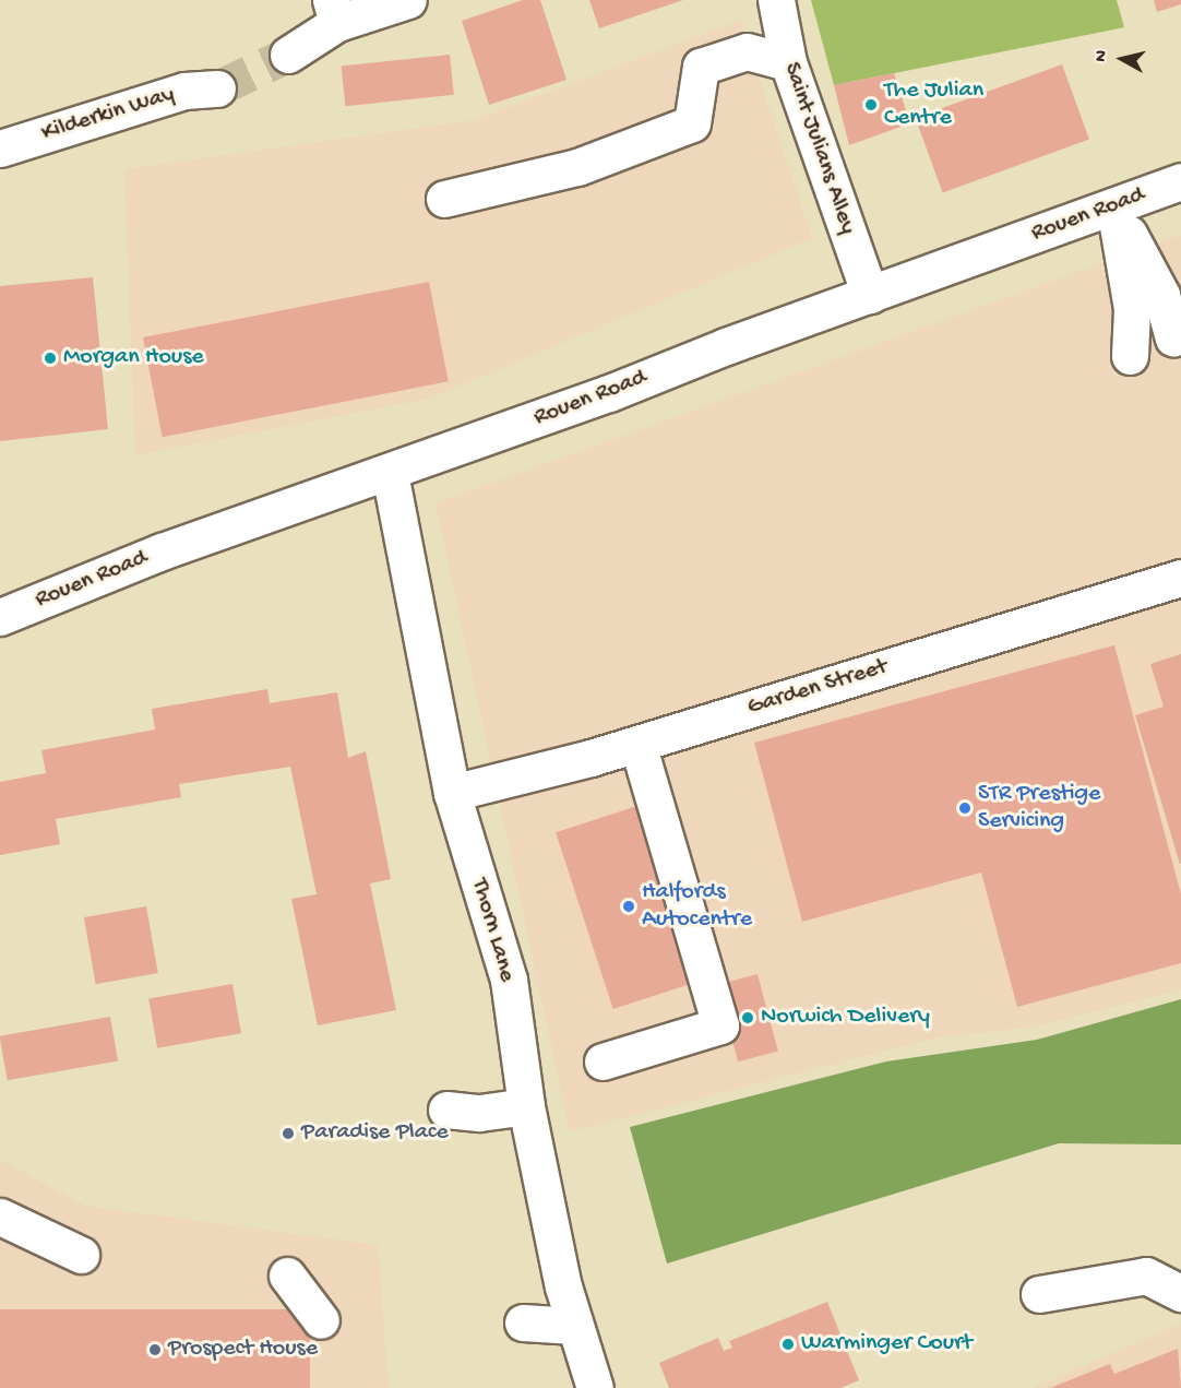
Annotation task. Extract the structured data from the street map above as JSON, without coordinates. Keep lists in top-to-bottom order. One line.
{"streets":{"street":["Kilderkin Way","Saint Julians Alley","Rouen Road","Garden Street","Thorn Lane"]},"crossings":[["Saint Julians Alley","Rouen Road"],["Rouen Road","Thorn Lane"],["Garden Street","Thorn Lane"]],"places":["The Julian Centre","Morgan House","STR Prestige Servicing","Halfords Autocentre","Norwich Delivery","Paradise Place","Warminger Court","Prospect House"],"north":"left"}
